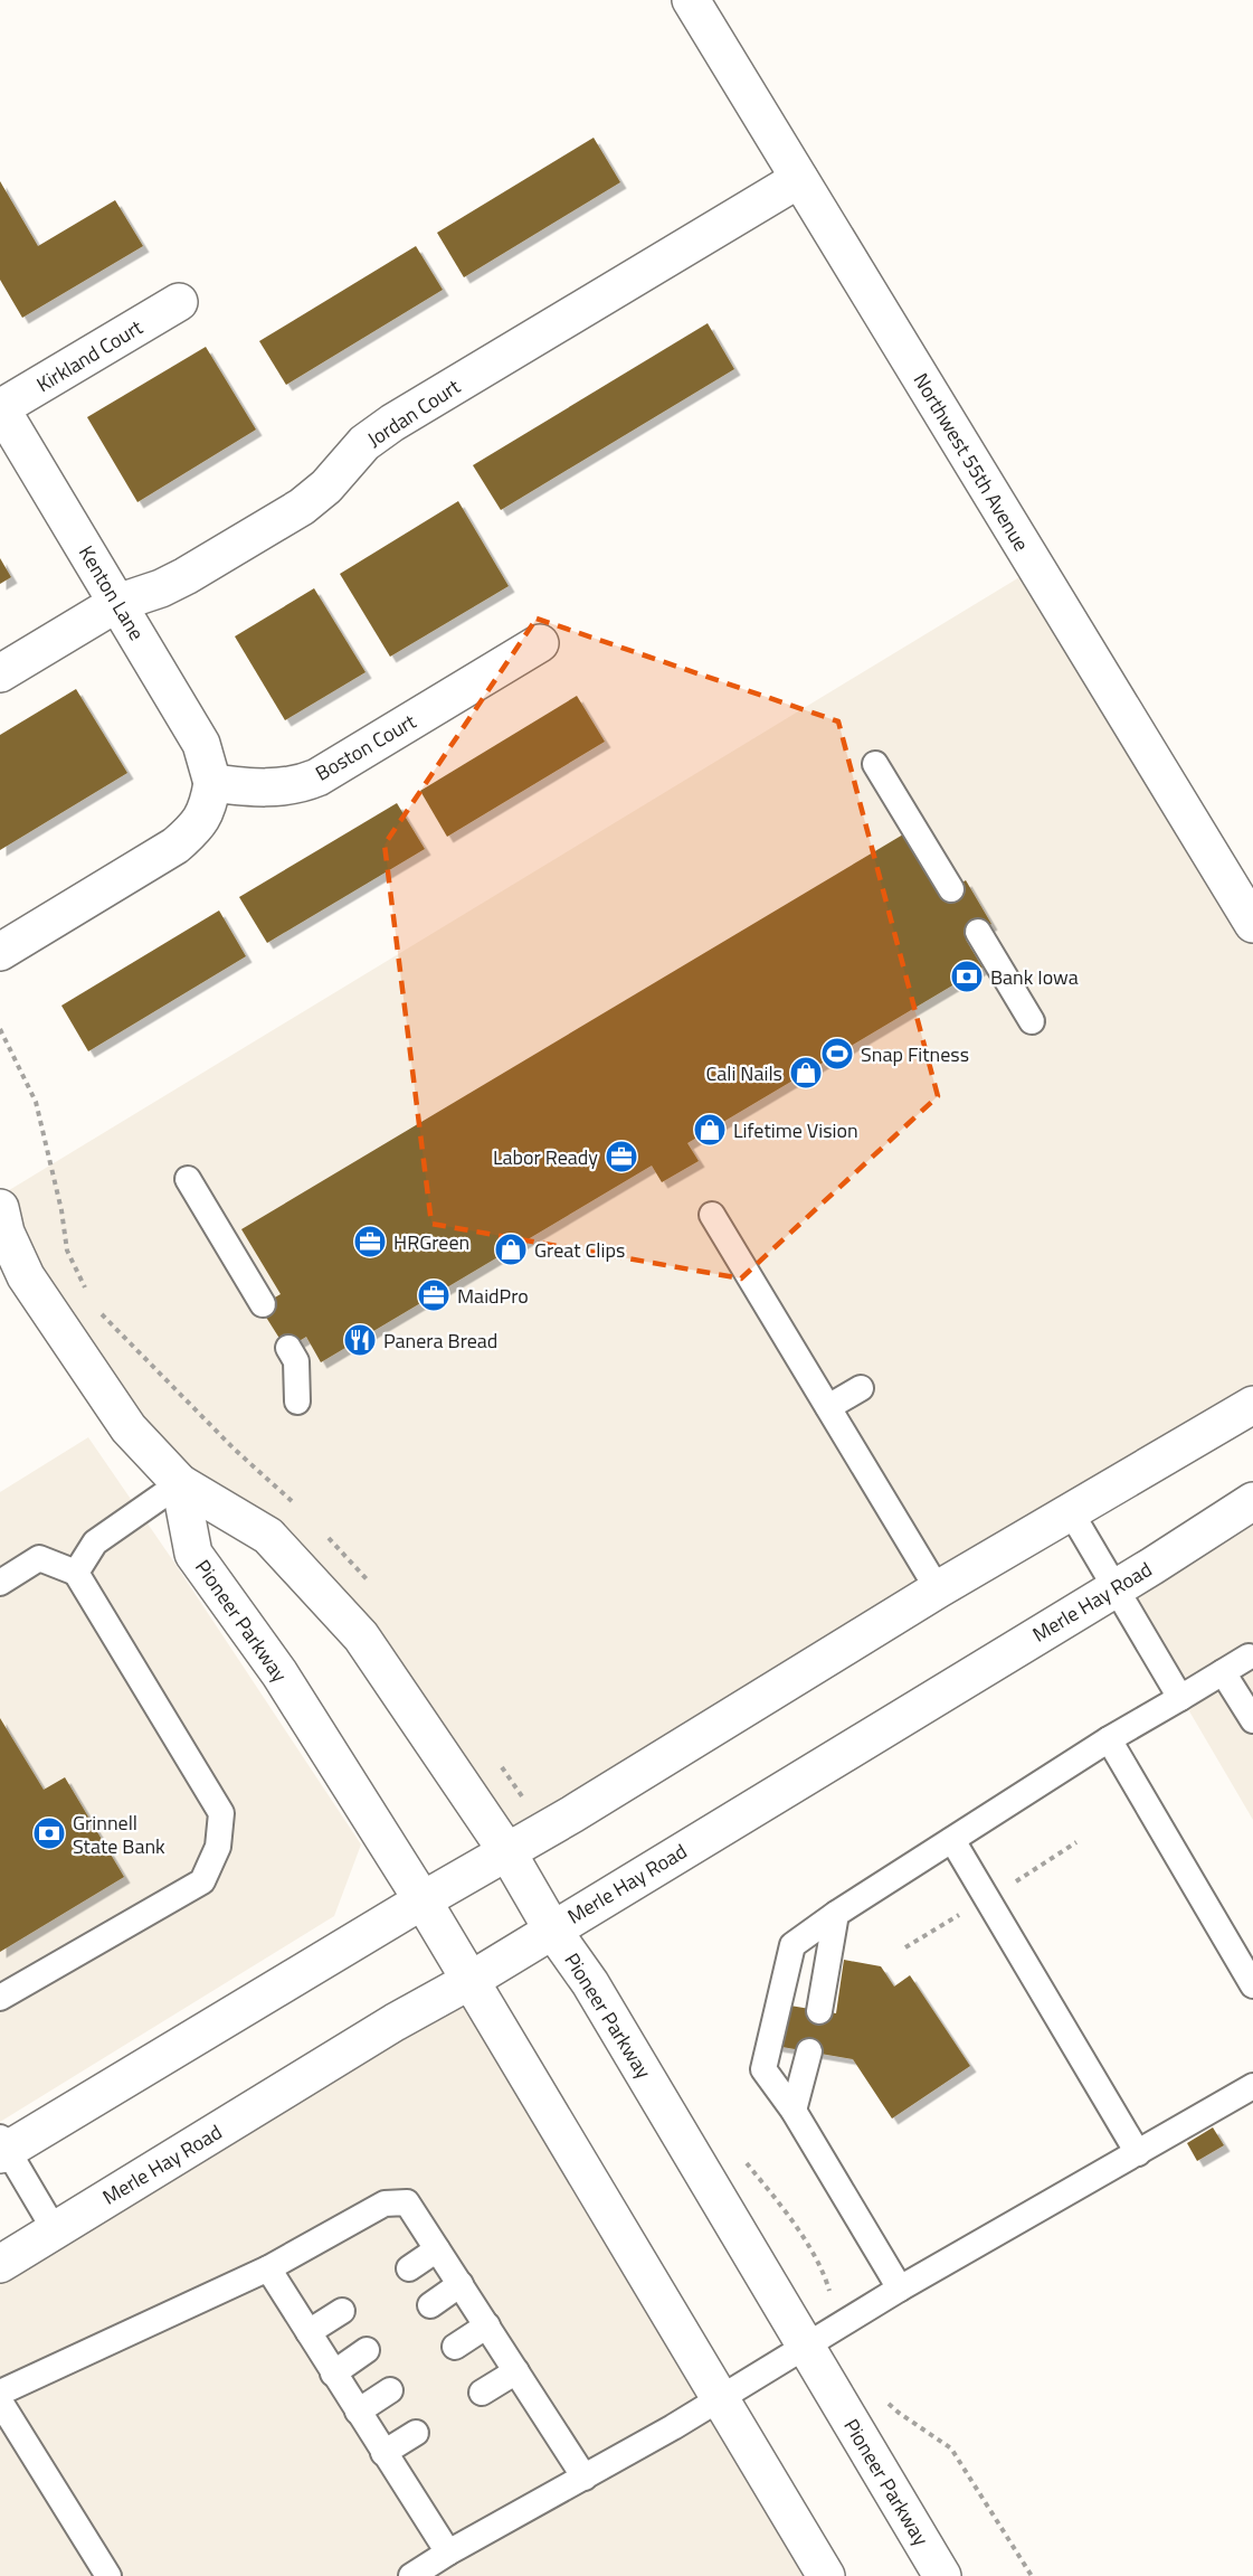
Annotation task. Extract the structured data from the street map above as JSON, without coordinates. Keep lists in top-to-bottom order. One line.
{"streets":{"street":["Kirkland Court","Jordan Court","Northwest 55th Avenue","Kenton Lane","Boston Court","Merle Hay Road","Pioneer Parkway"]},"crossings":[["Kirkland Court","Kenton Lane"],["Jordan Court","Northwest 55th Avenue"],["Jordan Court","Kenton Lane"],["Kenton Lane","Boston Court"],["Merle Hay Road","Pioneer Parkway"]],"places":{"bank":["Bank Iowa","Grinnell State Bank"],"sports":["Snap Fitness"],"shop":["Cali Nails","Lifetime Vision","Great Clips"],"office":["Labor Ready","HRGreen","MaidPro"],"restaurant":["Panera Bread"]}}
